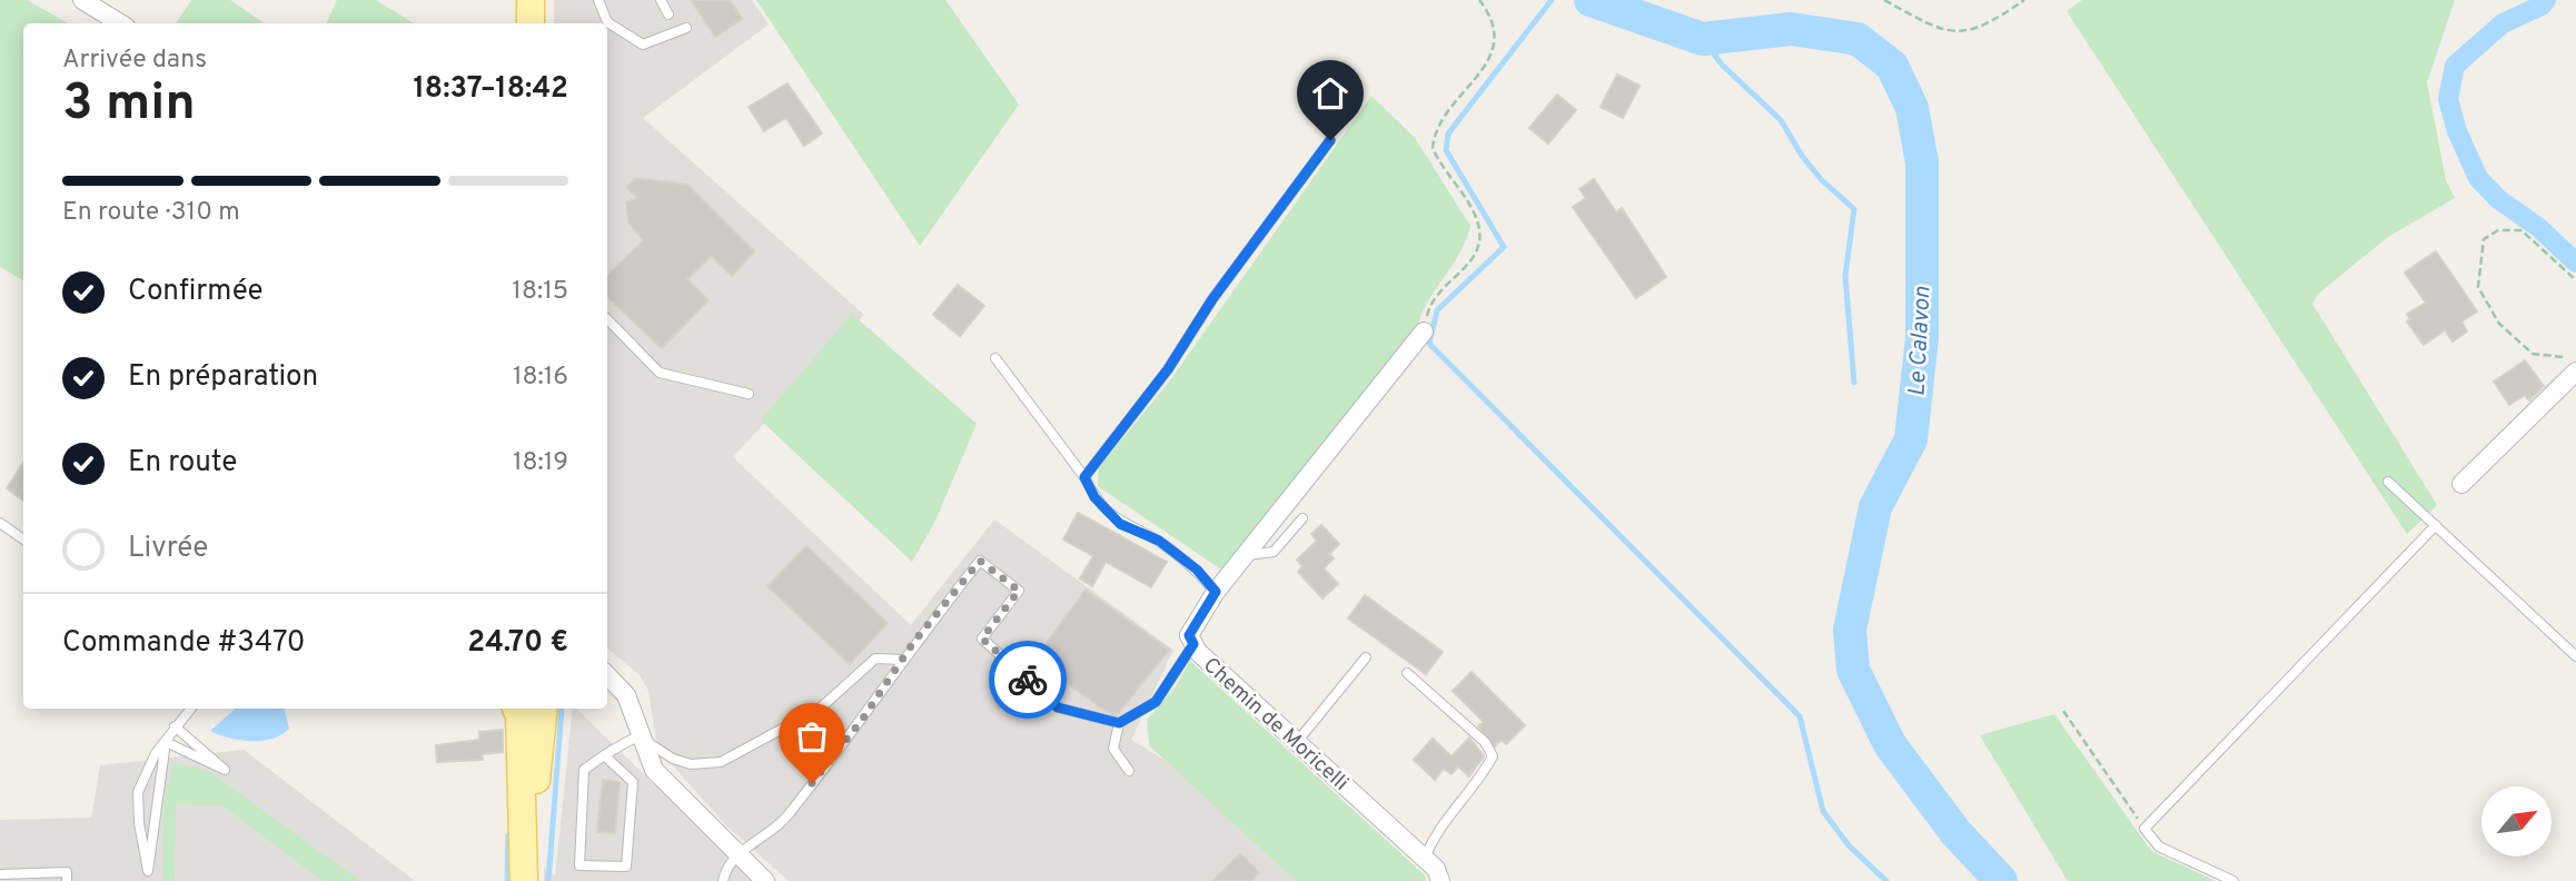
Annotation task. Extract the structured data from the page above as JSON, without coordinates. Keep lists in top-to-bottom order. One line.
{"streets":{"street":["Chemin de Moricelli"]},"water":["Le Calavon"],"north":"top right","page":{"heading":["3 min","Arrivée dans","18:37–18:42"],"panel":["Commande #3470","24.70 €"],"bar":"En route · 310 m","list":[["Confirmée","18:15"],["En préparation","18:16"],["En route","18:19"],"Livrée"]}}
